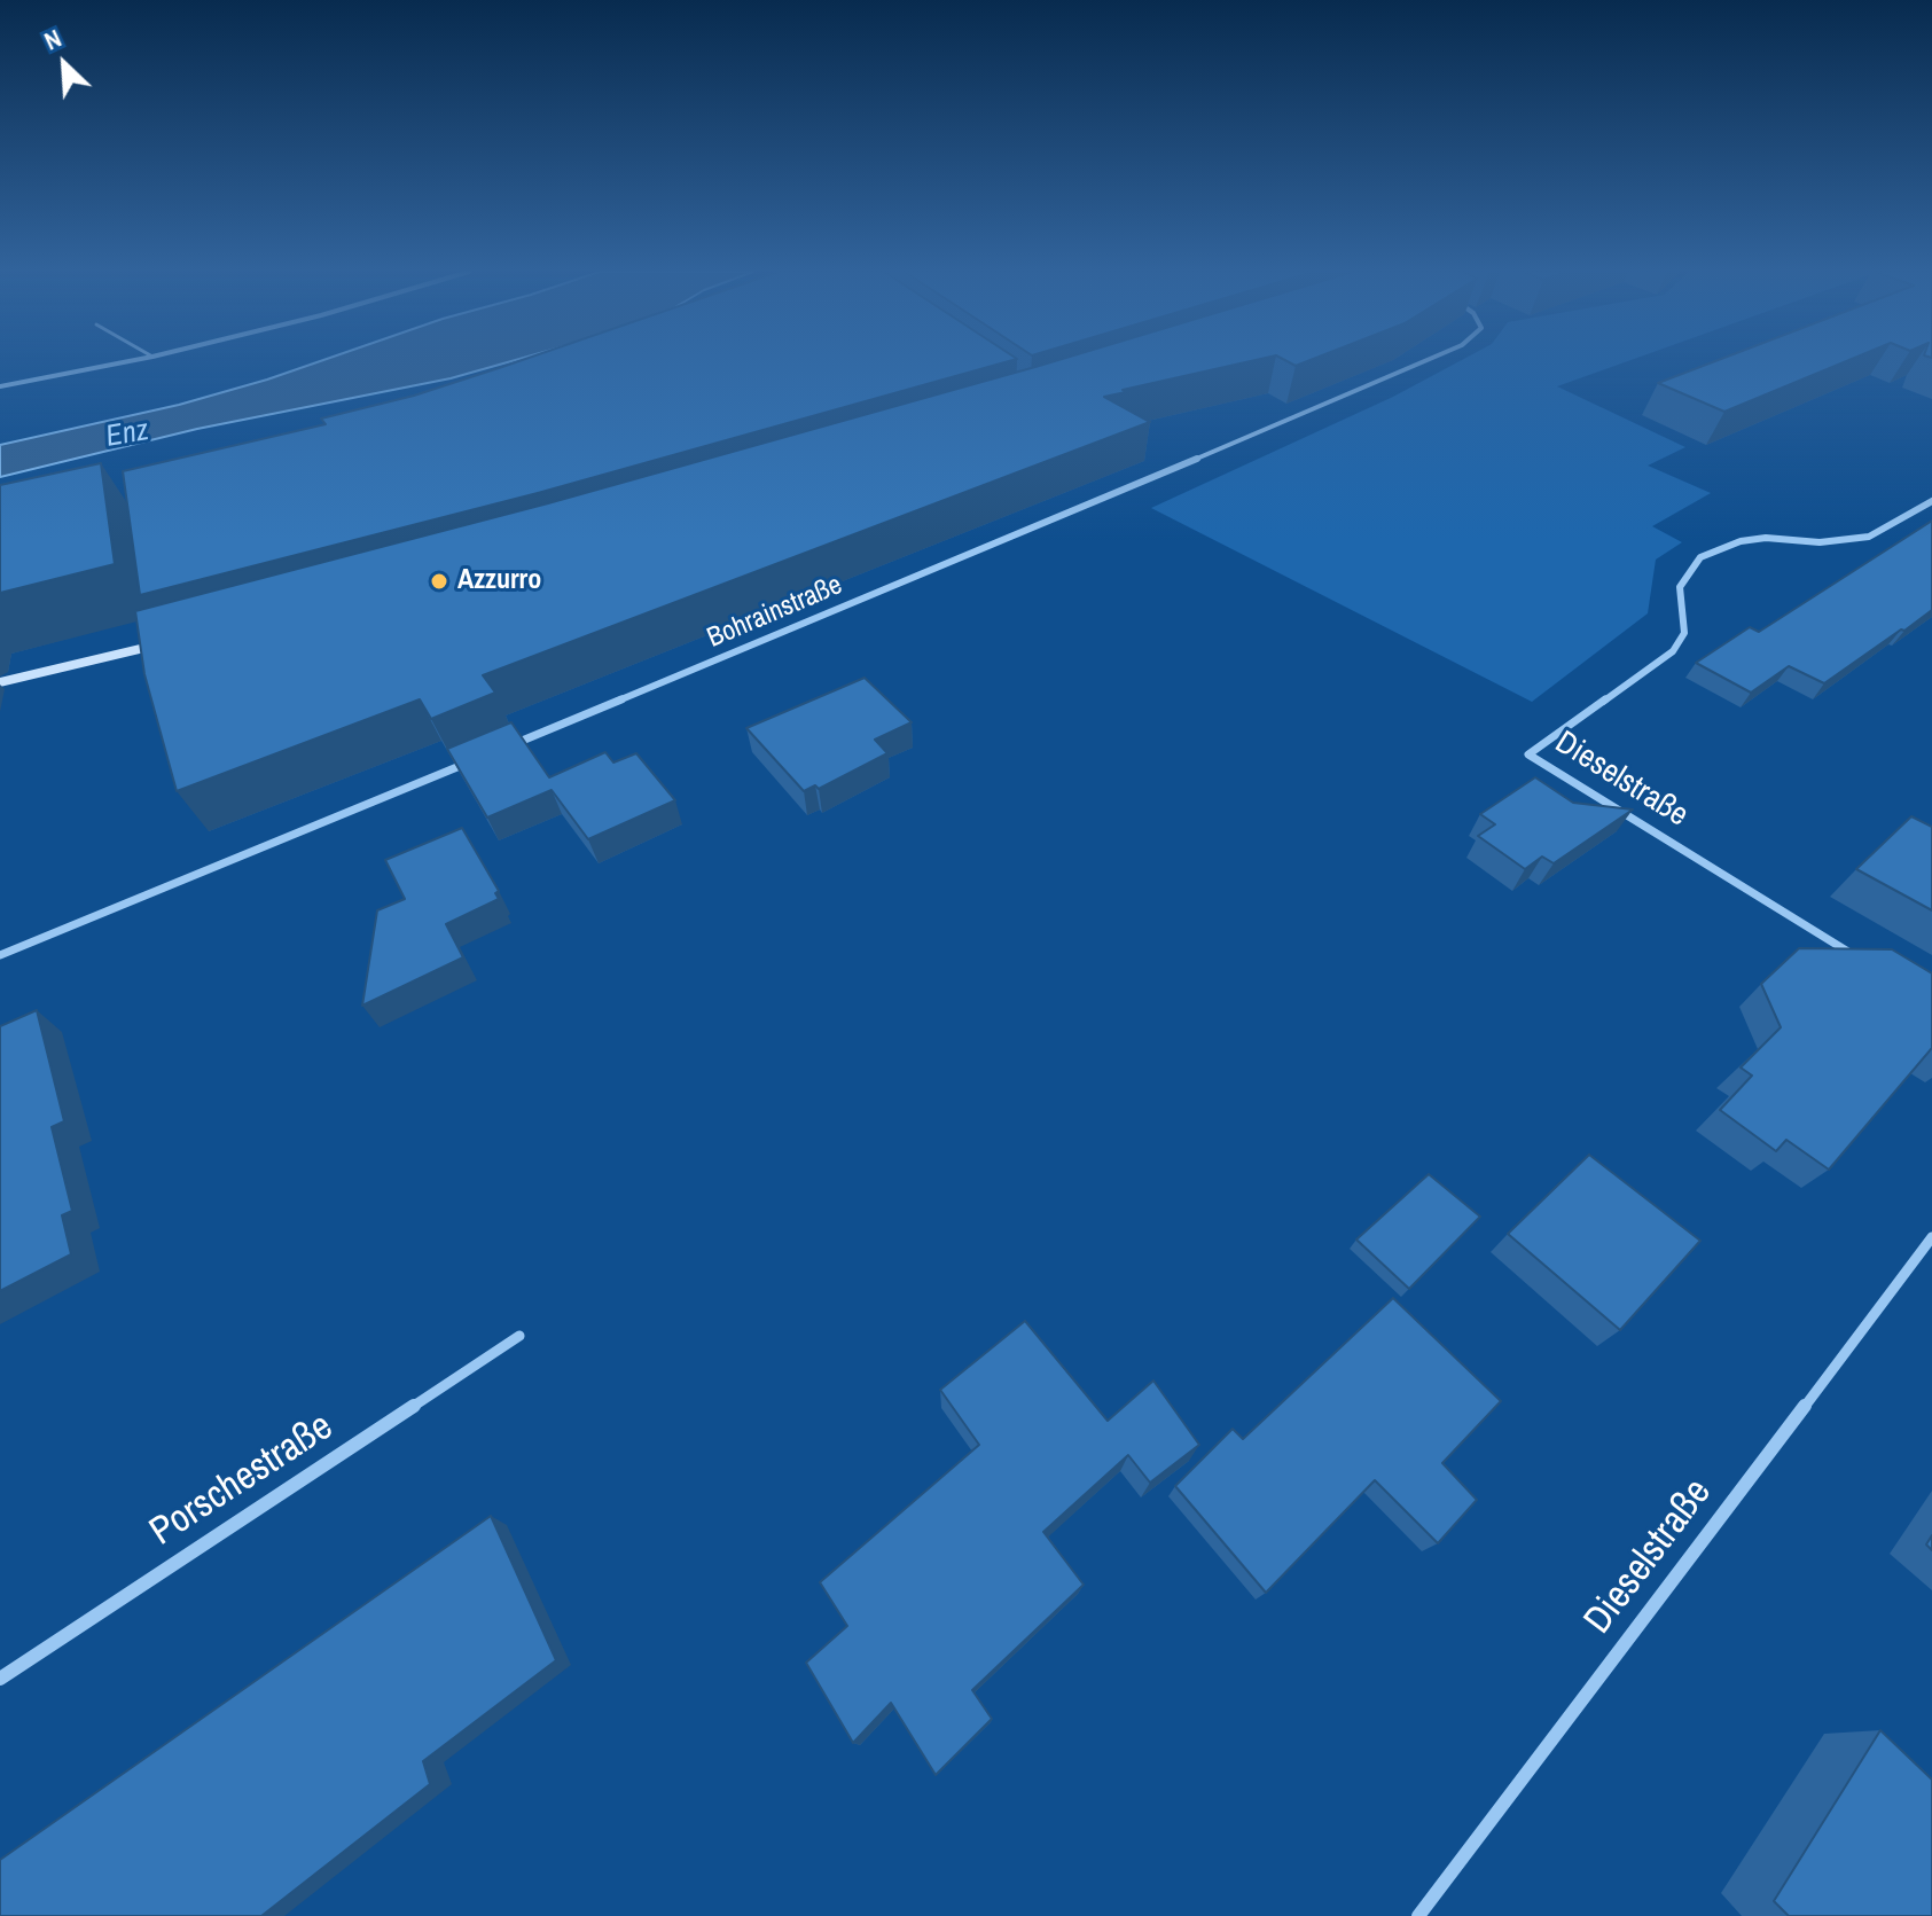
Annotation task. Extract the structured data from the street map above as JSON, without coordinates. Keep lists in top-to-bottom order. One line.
{"streets":{"street":["Bohrainstraße","Dieselstraße","Porschestraße"]},"water":["Enz"],"places":["Azzurro"],"north":"top left"}
